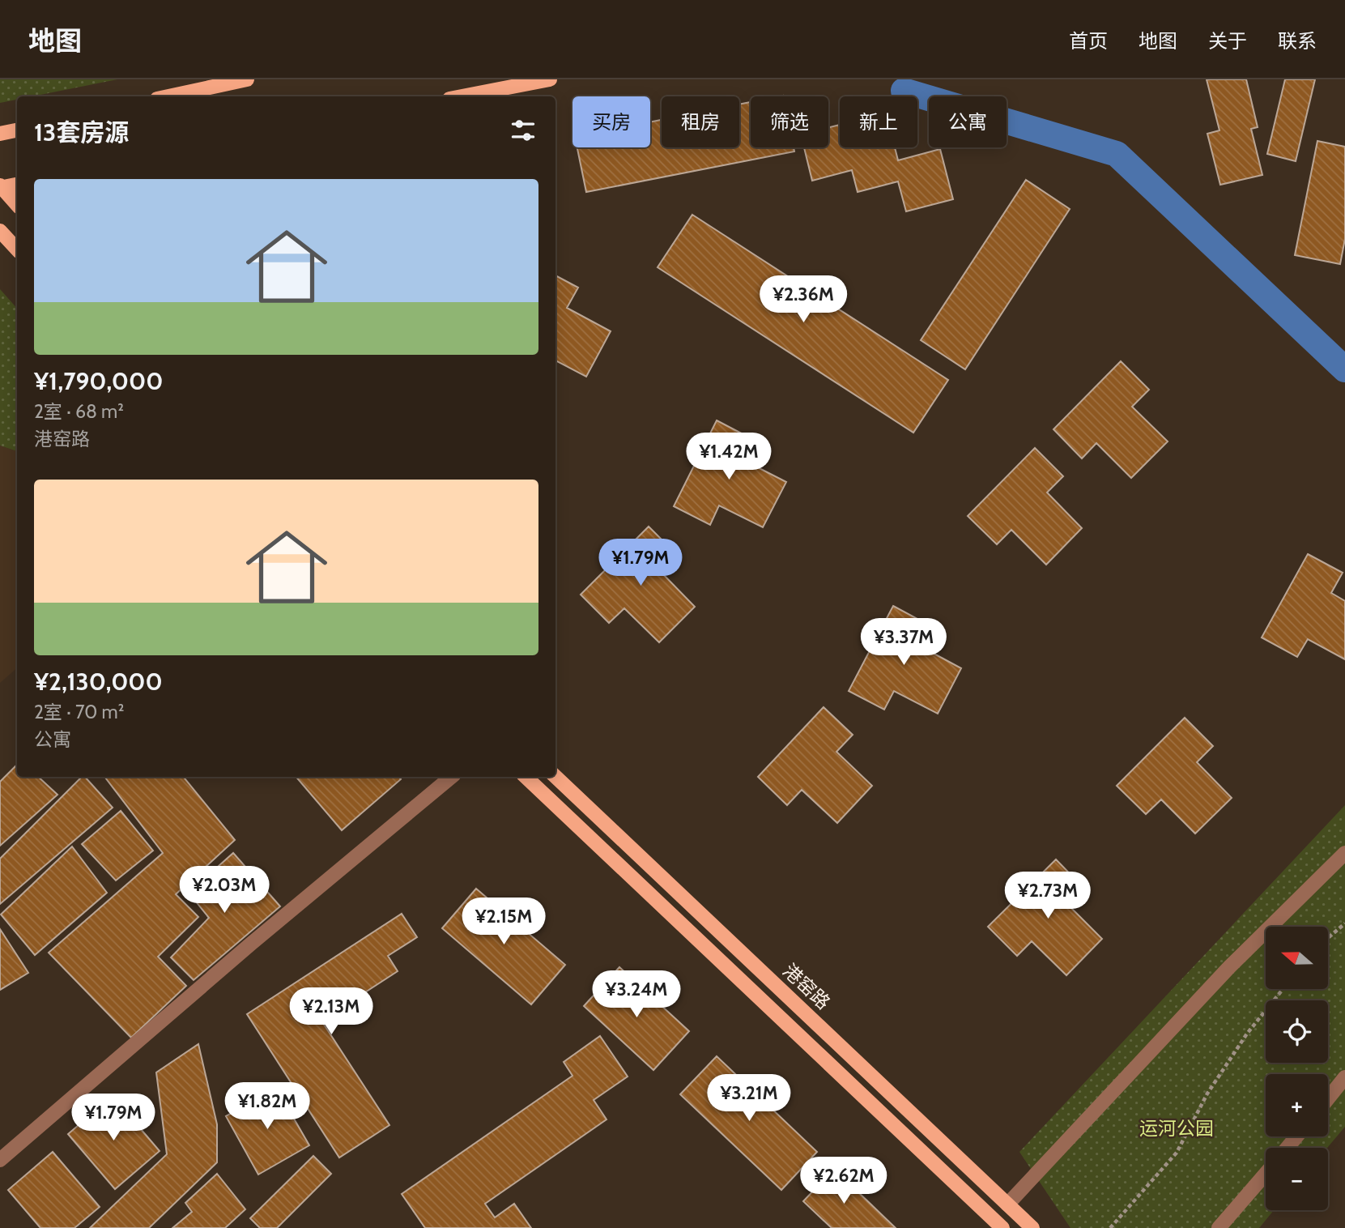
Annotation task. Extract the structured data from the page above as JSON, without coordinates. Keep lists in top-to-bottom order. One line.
{"streets":{"main road":["港窑路"]},"parks":["运河公园"],"north":"left","page":{"header":"地图","nav":["首页","地图","关于","联系"],"chip":["买房","租房","筛选","新上","公寓"],"heading":"13套房源","list":[{"name":"¥1,790,000","note":"2室 · 68 m² · 港窑路"},{"name":"¥2,130,000","note":"2室 · 70 m² · 公寓"}],"price":["¥2.36M","¥1.42M","¥1.79M","¥3.37M","¥2.03M","¥2.73M","¥2.15M","¥3.24M","¥2.13M","¥3.21M","¥1.82M","¥1.79M","¥2.62M"],"map_buttons":["+","−"]}}
